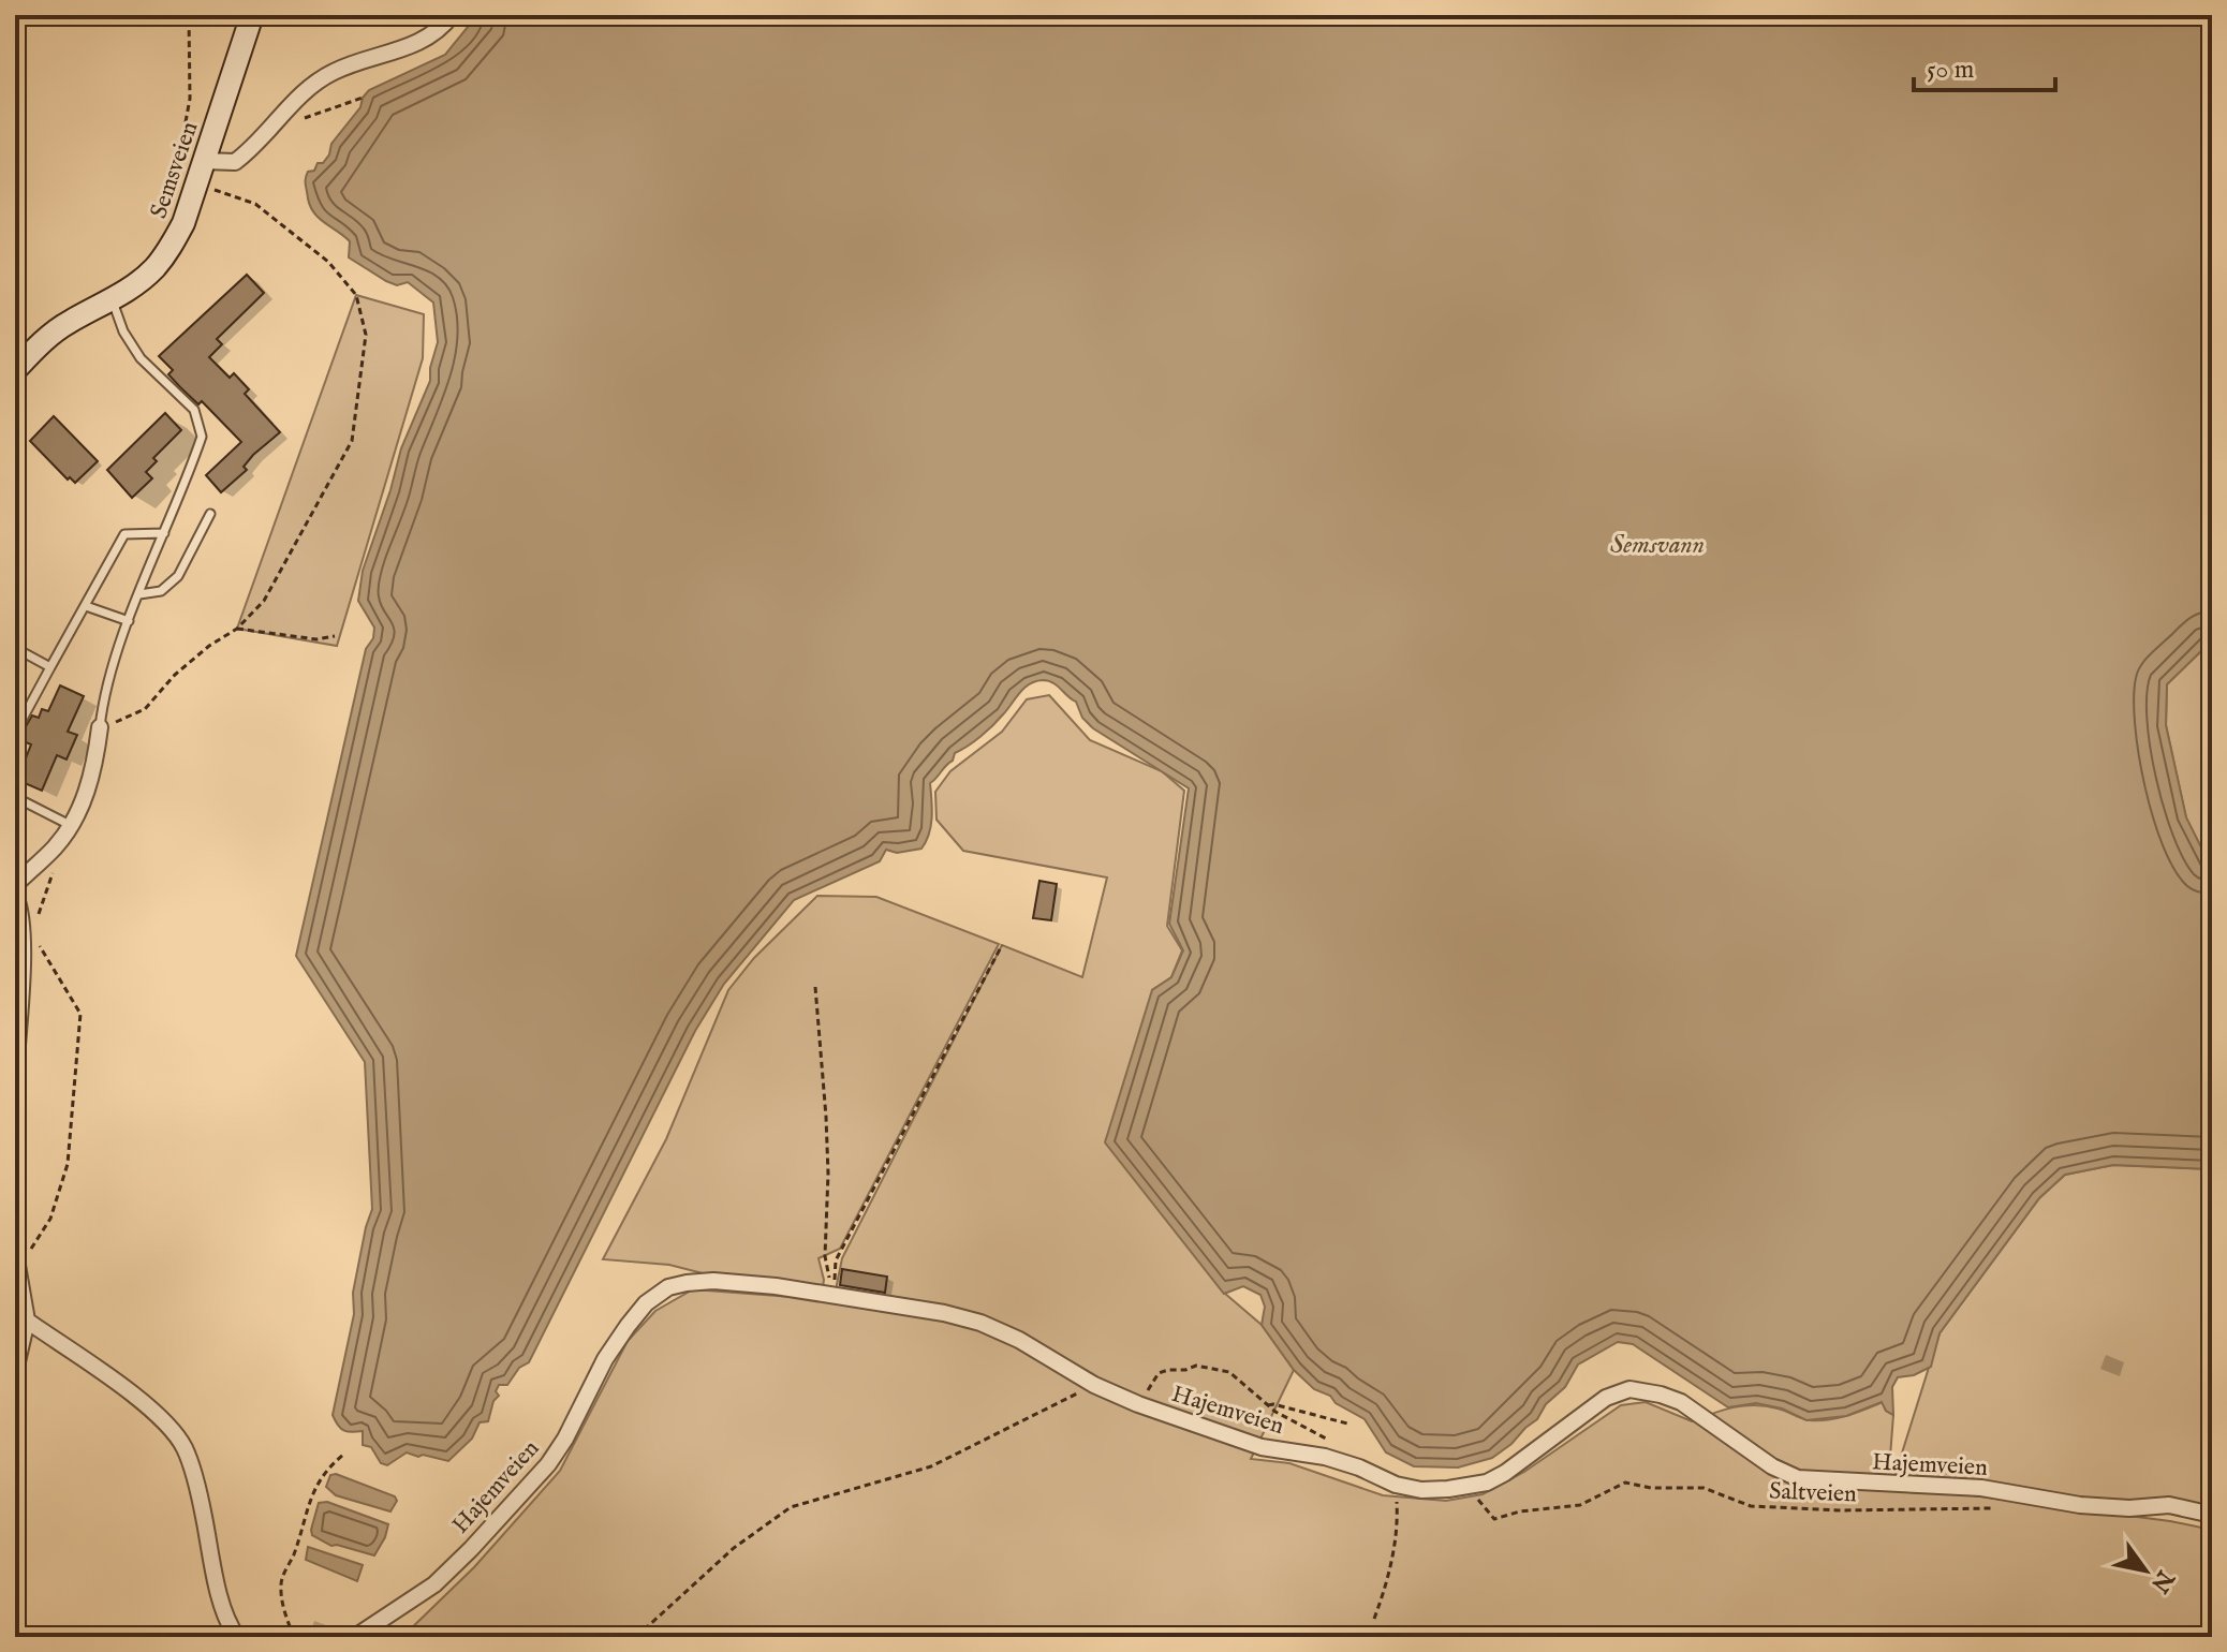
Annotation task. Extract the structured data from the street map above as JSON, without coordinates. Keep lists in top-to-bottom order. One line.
{"streets":{"main road":["Semsveien"],"street":["Hajemveien"],"path":["Saltveien"]},"crossings":[["Hajemveien","Saltveien"]],"water":["Semsvann"],"scale_bar":"50 m","north":"bottom right"}
